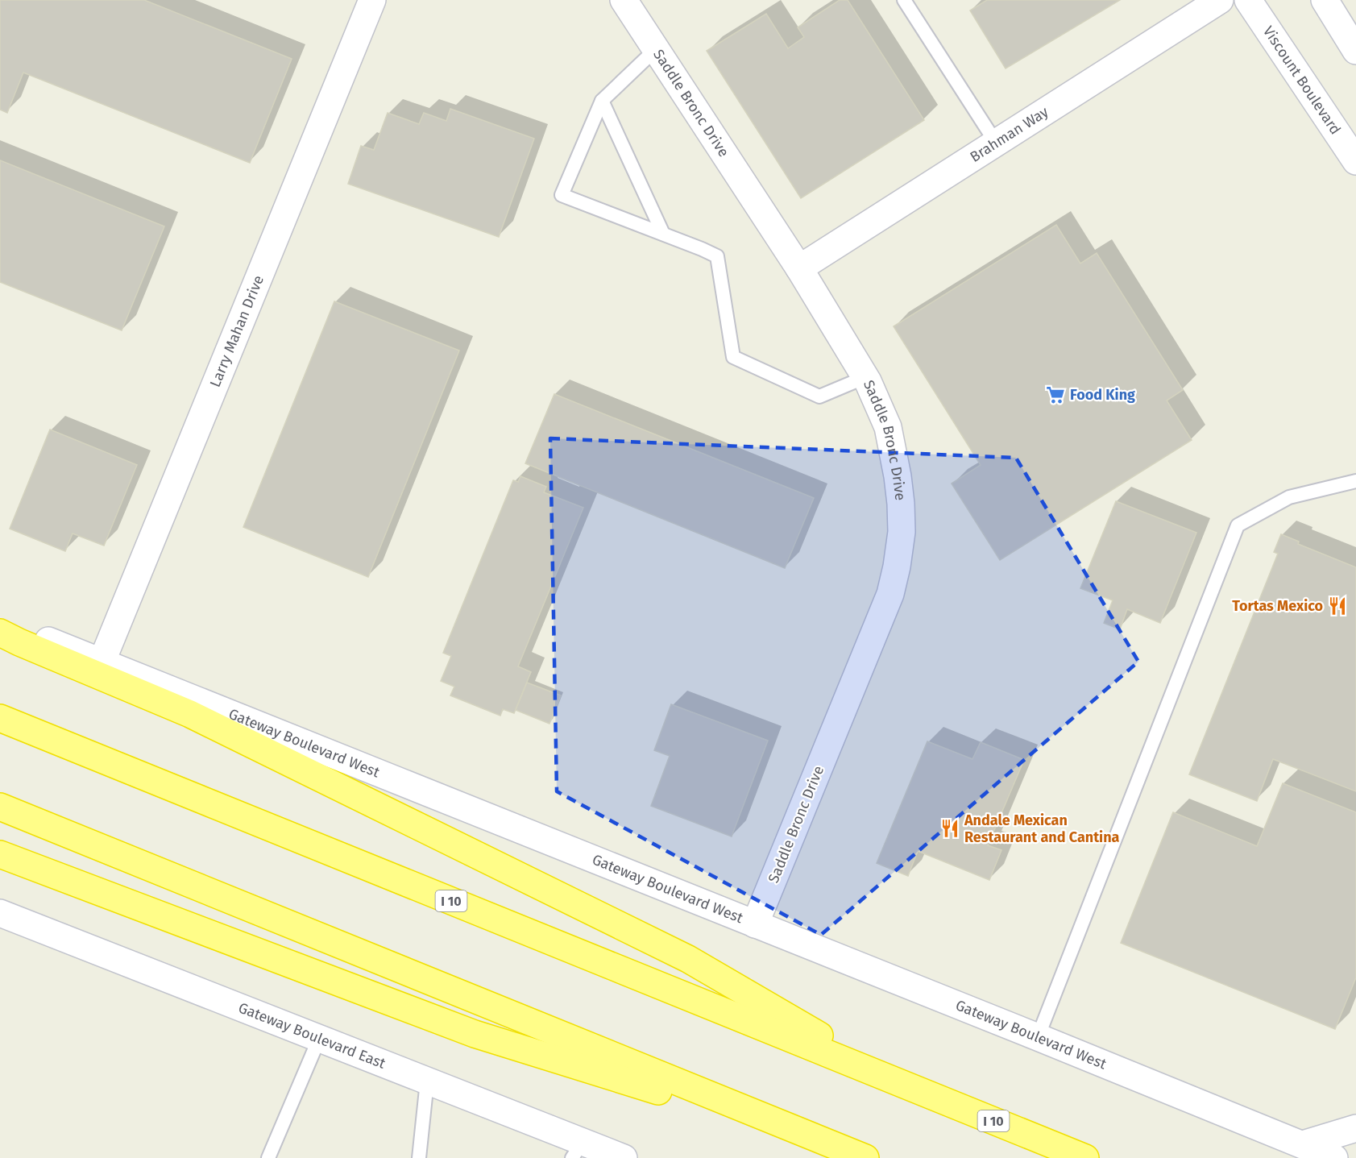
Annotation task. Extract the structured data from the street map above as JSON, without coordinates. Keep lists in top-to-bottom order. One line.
{"streets":{"highway":["I 10"],"main road":["Viscount Boulevard","Saddle Bronc Drive","Brahman Way","Larry Mahan Drive","Gateway Boulevard West","Gateway Boulevard East"]},"crossings":[["Saddle Bronc Drive","Brahman Way"],["Saddle Bronc Drive","Gateway Boulevard West"],["Larry Mahan Drive","Gateway Boulevard West"]],"places":{"supermarket":["Food King"],"restaurant":["Tortas Mexico","Andale Mexican Restaurant and Cantina"]}}
